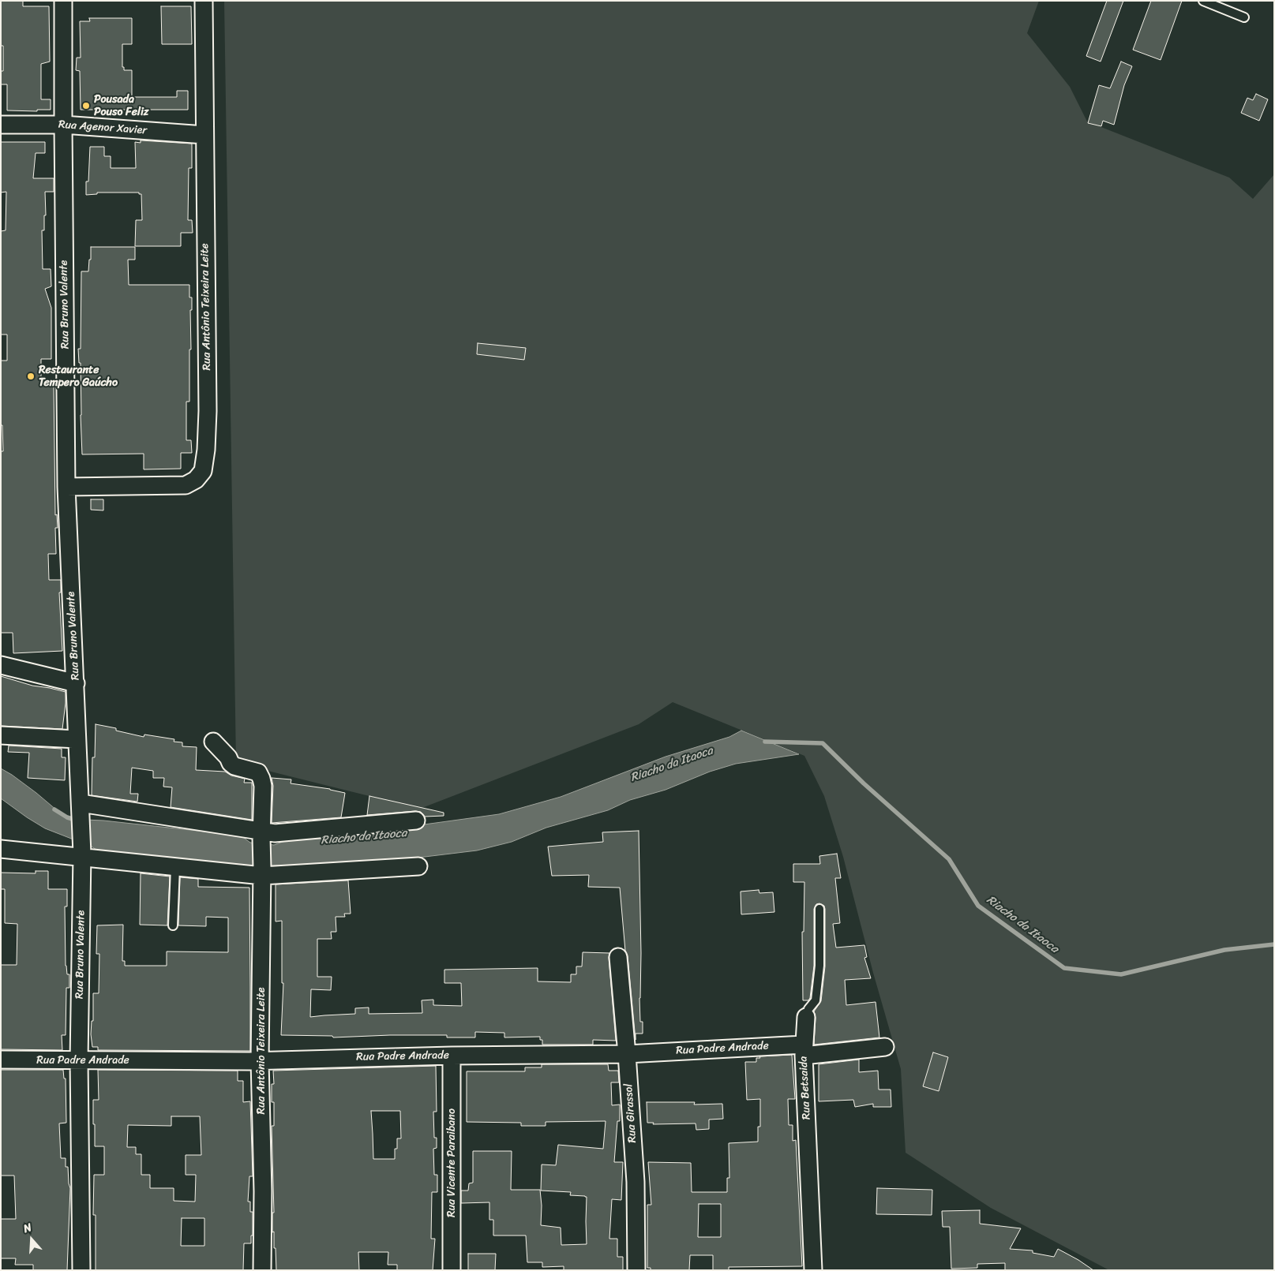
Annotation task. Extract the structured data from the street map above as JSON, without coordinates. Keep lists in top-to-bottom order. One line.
{"streets":{"street":["Rua Agenor Xavier","Rua Bruno Valente","Rua Antônio Teixeira Leite","Rua Padre Andrade","Rua Betsaida","Rua Girassol","Rua Vicente Paraibano"]},"crossings":[["Rua Agenor Xavier","Rua Bruno Valente"],["Rua Agenor Xavier","Rua Antônio Teixeira Leite"],["Rua Bruno Valente","Rua Antônio Teixeira Leite"],["Rua Bruno Valente","Rua Padre Andrade"],["Rua Antônio Teixeira Leite","Rua Padre Andrade"],["Rua Padre Andrade","Rua Betsaida"],["Rua Padre Andrade","Rua Girassol"],["Rua Padre Andrade","Rua Vicente Paraibano"]],"water":["Riacho da Itaoca"],"places":["Pousada Pouso Feliz","Restaurante Tempero Gaúcho"],"north":"top"}
